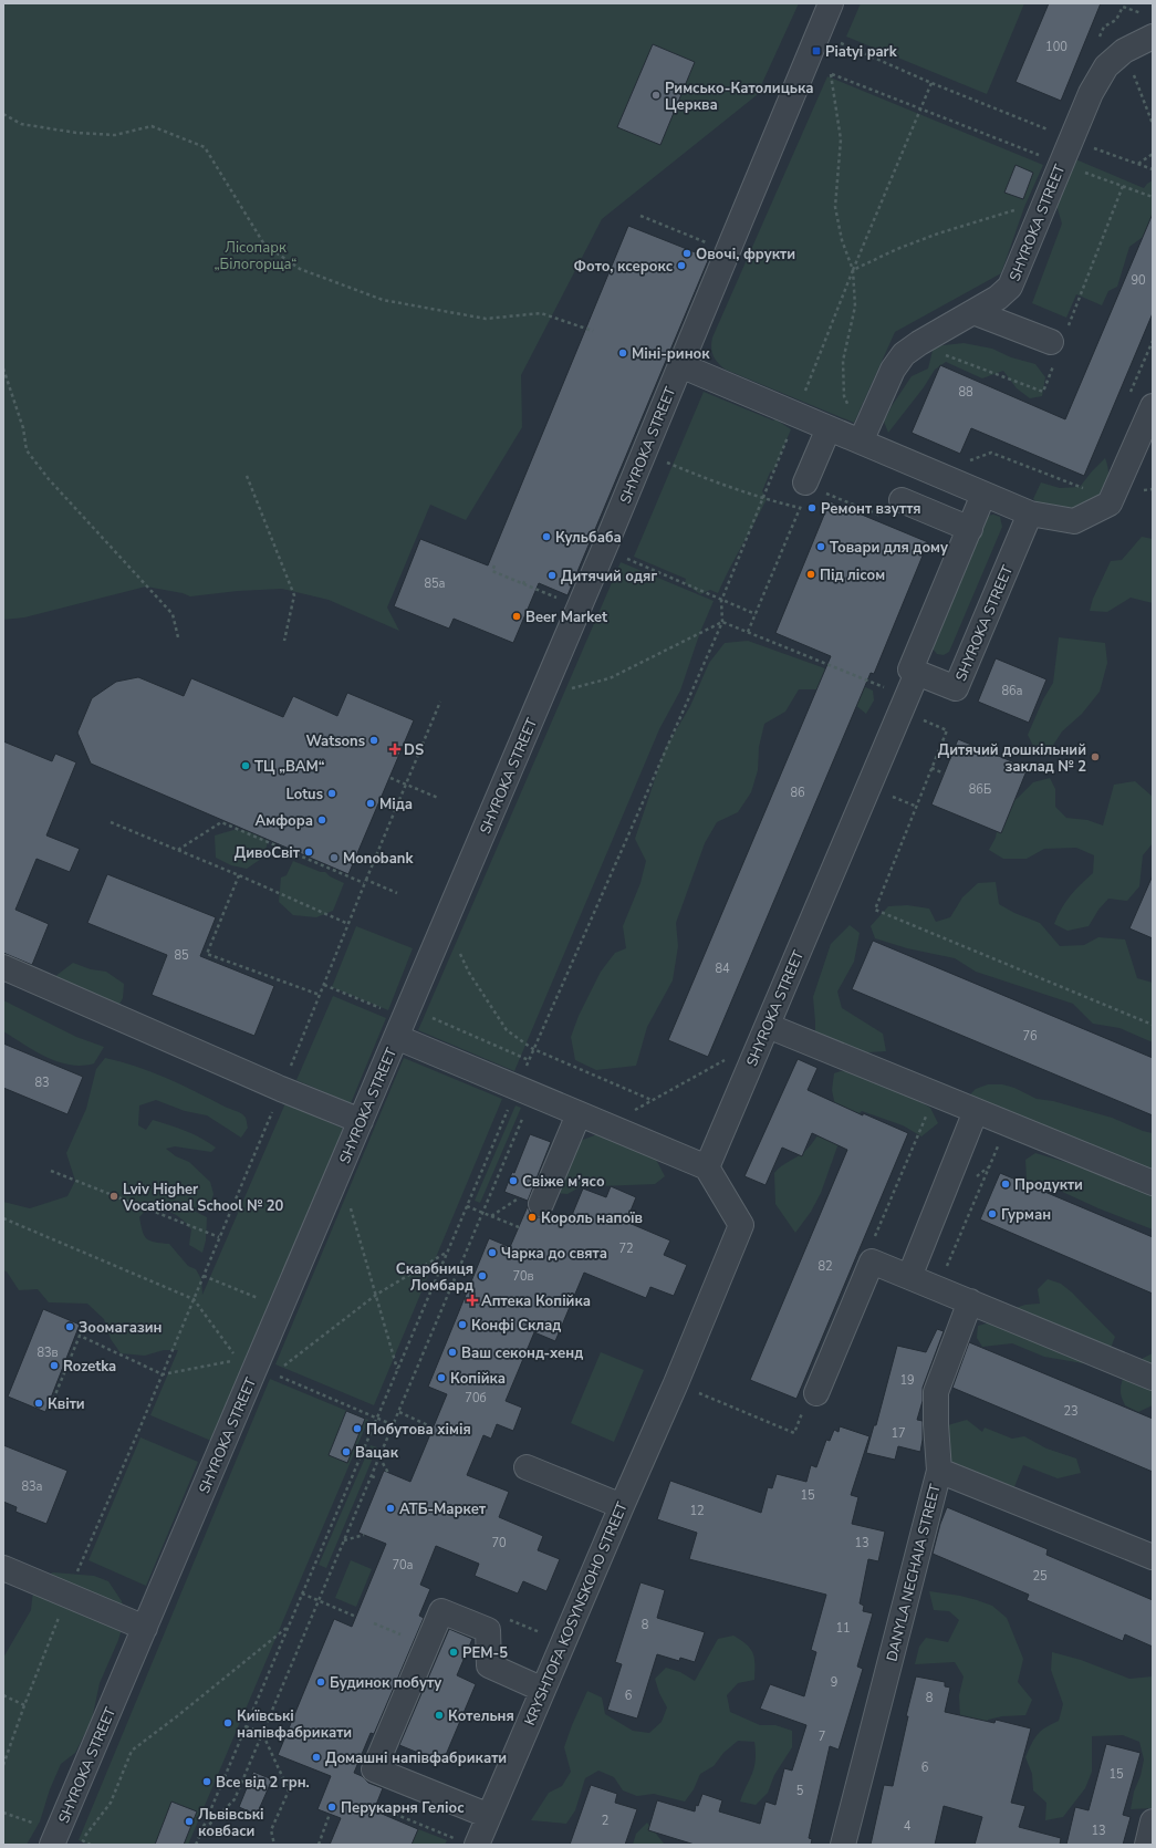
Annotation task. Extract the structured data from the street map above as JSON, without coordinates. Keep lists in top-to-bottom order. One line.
{"streets":{"street":["SHYROKA STREET","DANYLA NECHAIA STREET","KRYSHTOFA KOSYNSKOHO STREET"]},"parks":["Лісопарк „Білогорща“"],"places":{"transit":["Piatyi park"],"other":["Римсько-Католицька Церква","Овочі, фрукти","Фото, ксерокс","Міні-ринок","Ремонт взуття","Кульбаба","Товари для дому","Під лісом","Дитячий одяг","Beer Market","Watsons","Дитячий дошкільний заклад № 2","ТЦ „ВАМ“","Lotus","Міда","Амфора","ДивоСвіт","Monobank","Свіже м’ясо","Продукти","Lviv Higher Vocational School № 20","Гурман","Король напоїв","Чарка до свята","Скарбниця Ломбард","Конфі Склад","Зоомагазин","Ваш секонд-хенд","Rozetka","Копійка","Квіти","Побутова хімія","Вацак","АТБ-Маркет","РЕМ-5","Будинок побуту","Котельня","Київські напівфабрикати","Домашні напівфабрикати","Все від 2 грн.","Перукарня Геліос","Львівські ковбаси"],"health":["DS","Аптека Копійка"]},"house_numbers":["100","90","88","85а","86а","86Б","86","85","84","76","83","72","82","70в","83в","19","70б","23","17","83а","15","12","70","13","70а","25","8","11","9","6","8","7","6","15","5","2","4","13"]}
